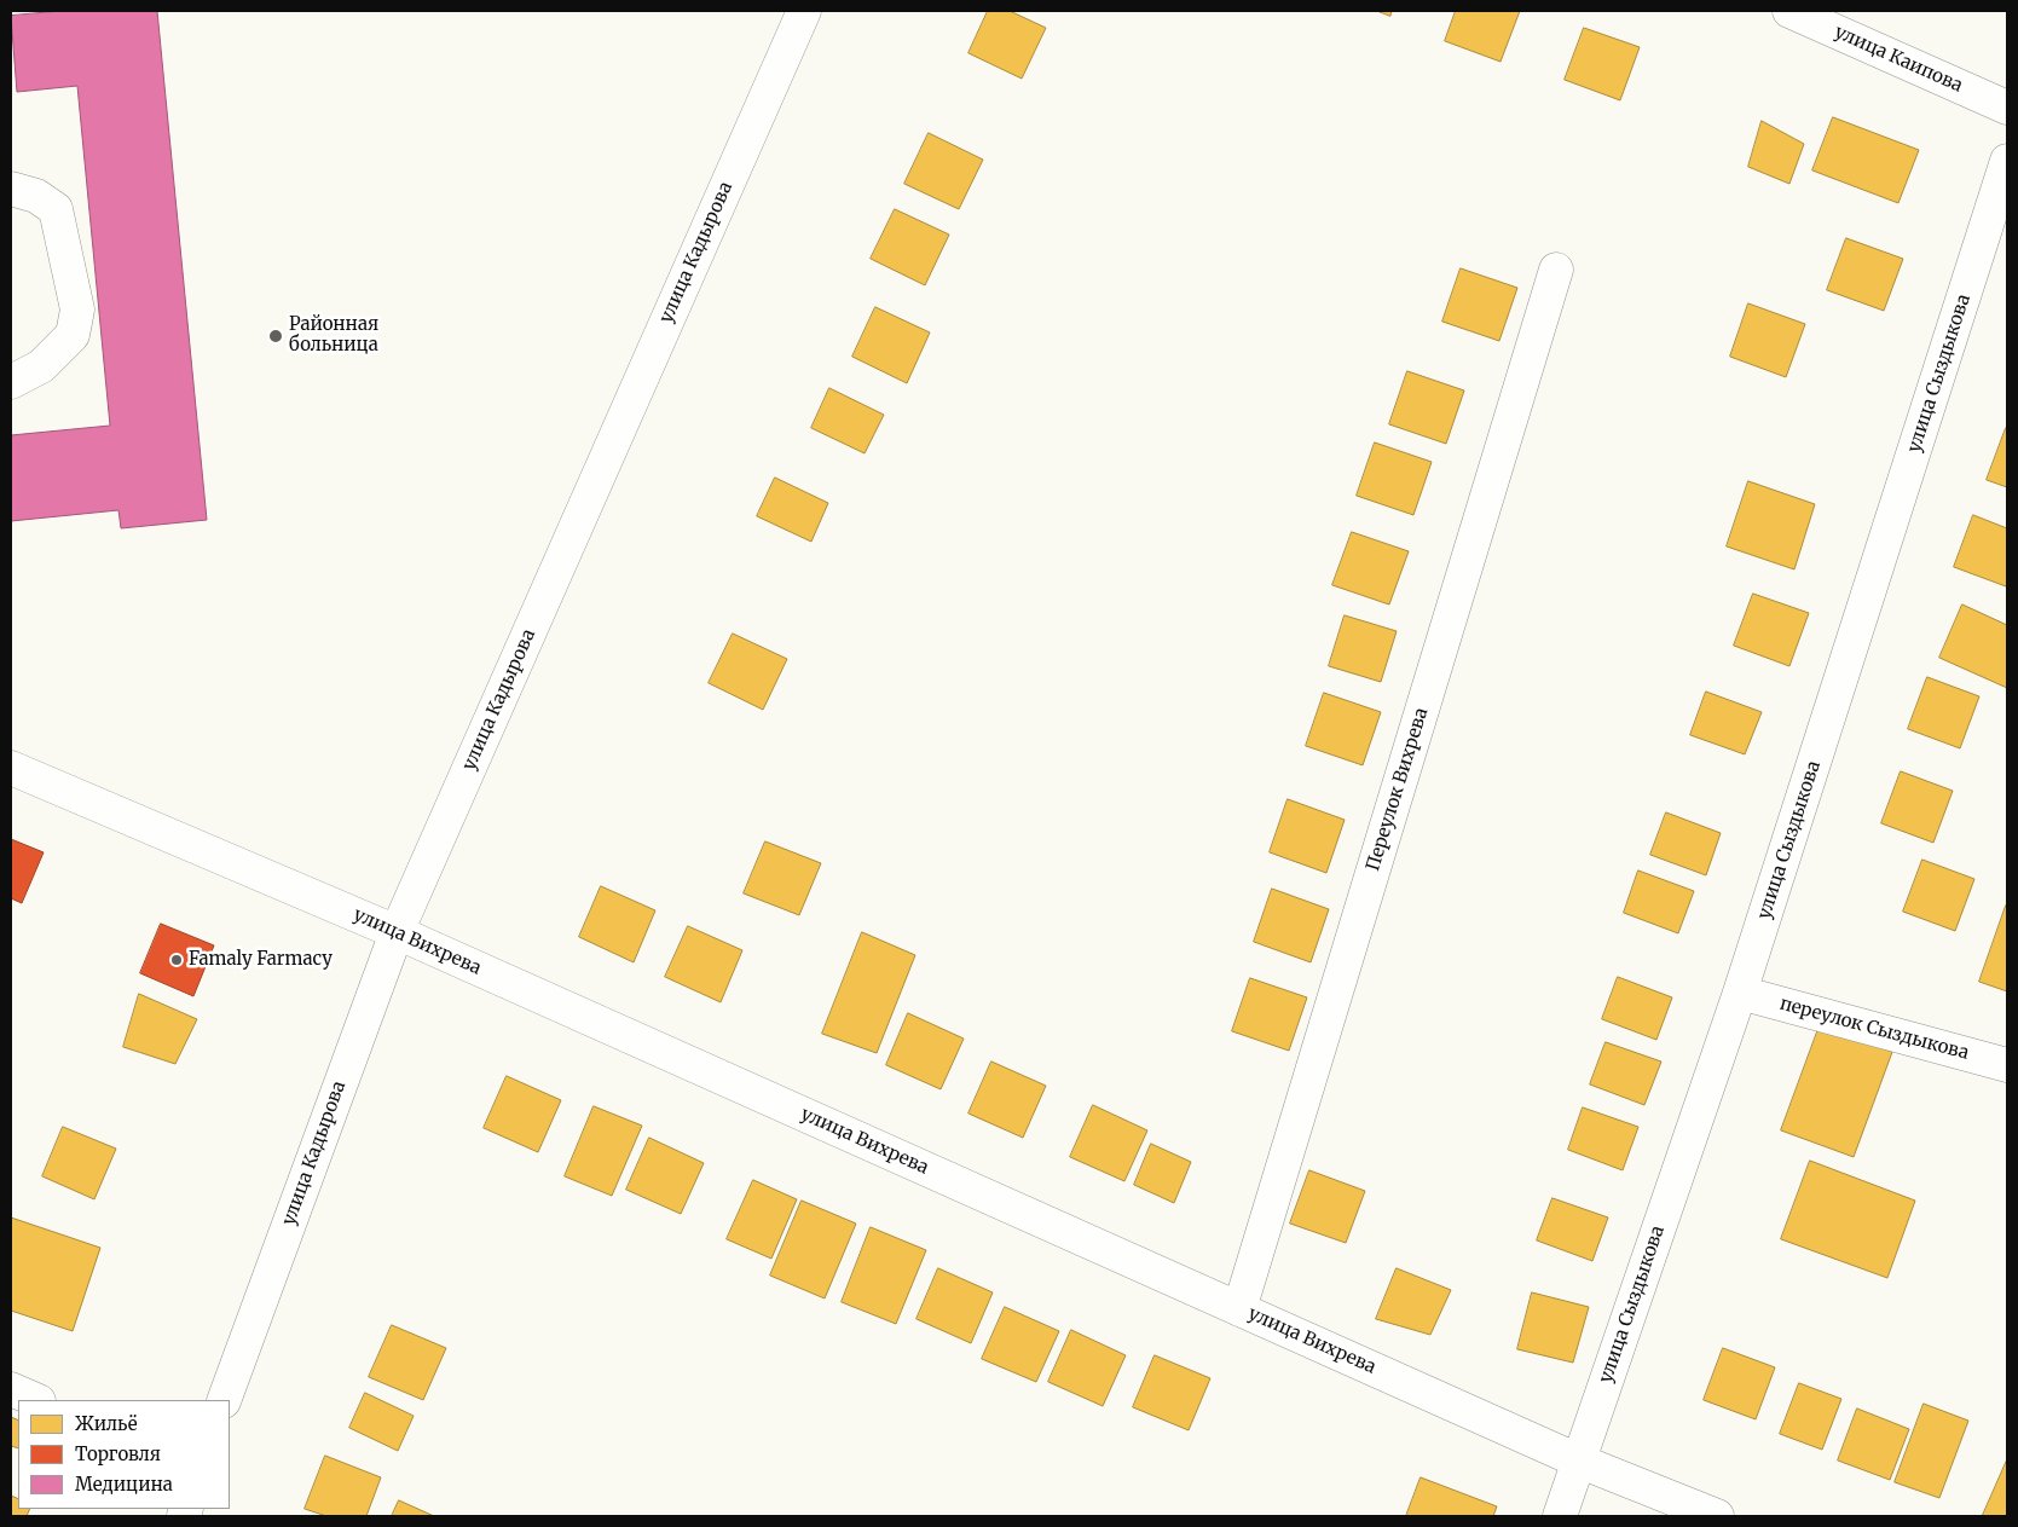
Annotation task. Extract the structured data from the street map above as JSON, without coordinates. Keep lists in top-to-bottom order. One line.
{"streets":{"street":["улица Каипова","улица Кадырова","улица Сыздыкова","Переулок Вихрева","улица Вихрева","переулок Сыздыкова"]},"crossings":[["улица Кадырова","улица Вихрева"],["улица Сыздыкова","улица Вихрева"],["улица Сыздыкова","переулок Сыздыкова"],["Переулок Вихрева","улица Вихрева"]],"places":["Районная больница","Famaly Farmacy"],"legend":["Жильё","Торговля","Медицина"]}
